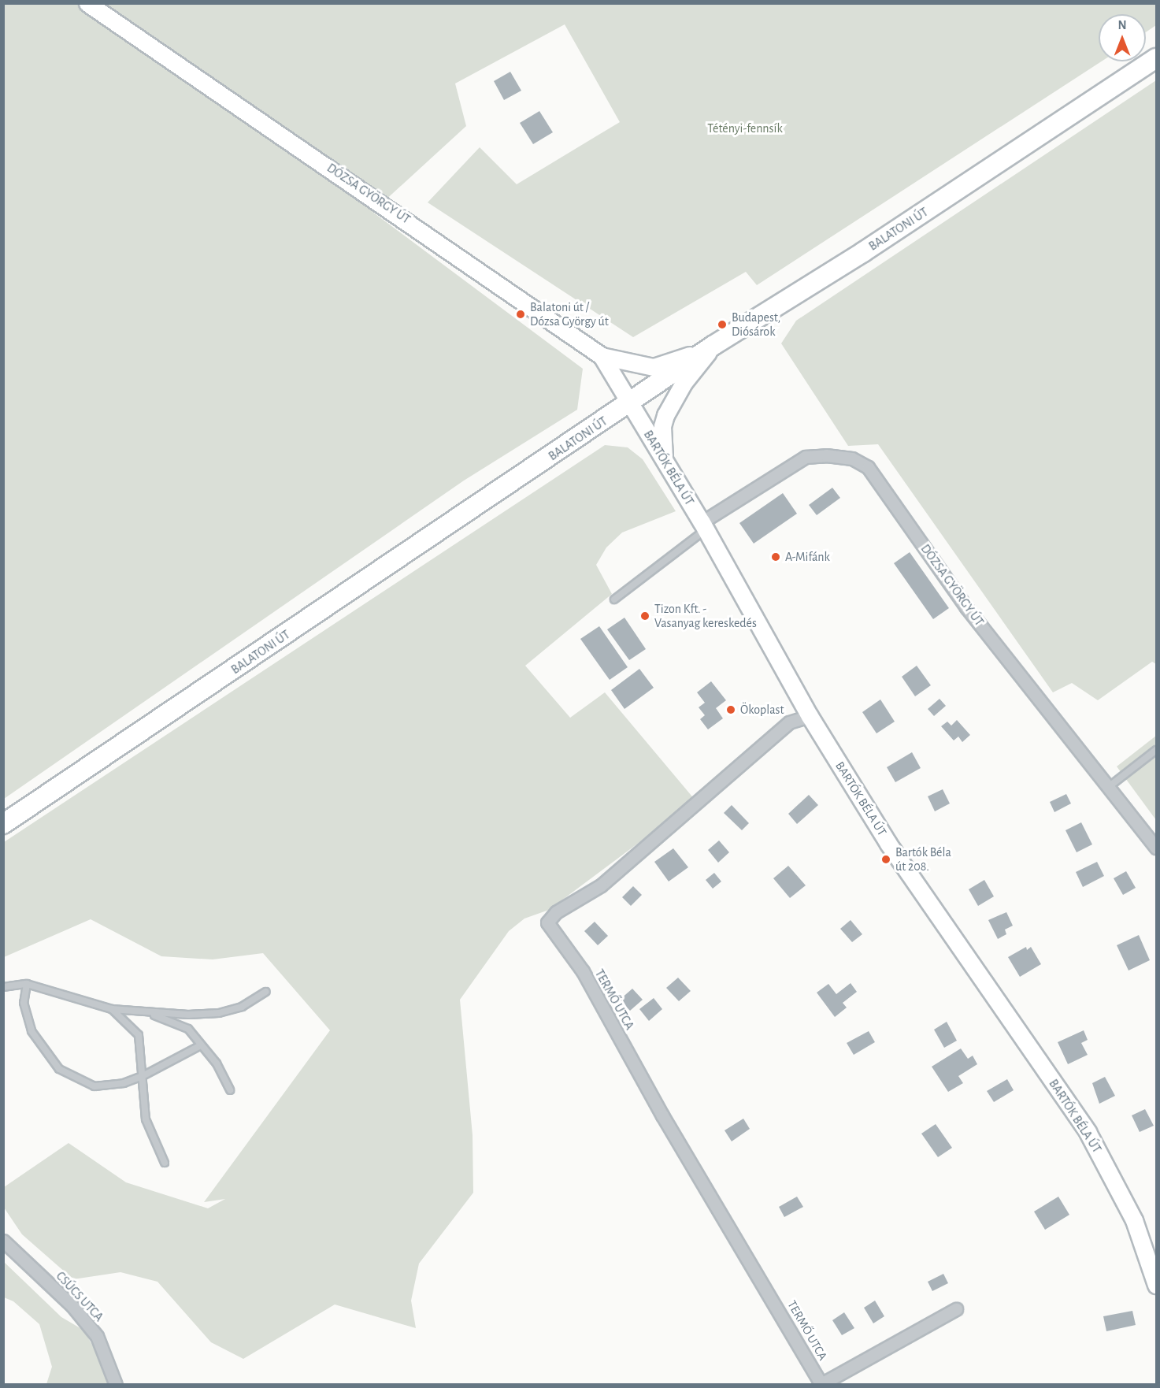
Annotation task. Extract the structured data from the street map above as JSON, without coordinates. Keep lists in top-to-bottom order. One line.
{"streets":{"main road":["BALATONI ÚT"],"street":["DÓZSA GYÖRGY ÚT","BARTÓK BÉLA ÚT","TERMŐ UTCA","CSÚCS UTCA"]},"crossings":[["DÓZSA GYÖRGY ÚT","BALATONI ÚT"],["DÓZSA GYÖRGY ÚT","BARTÓK BÉLA ÚT"],["BALATONI ÚT","BARTÓK BÉLA ÚT"],["BARTÓK BÉLA ÚT","TERMŐ UTCA"]],"parks":["Tétényi-fennsík"],"places":["Balatoni út / Dózsa György út","Budapest, Diósárok","A-Mifánk","Tizon Kft. - Vasanyag kereskedés","Ökoplast","Bartók Béla út 208."],"north":"top"}
